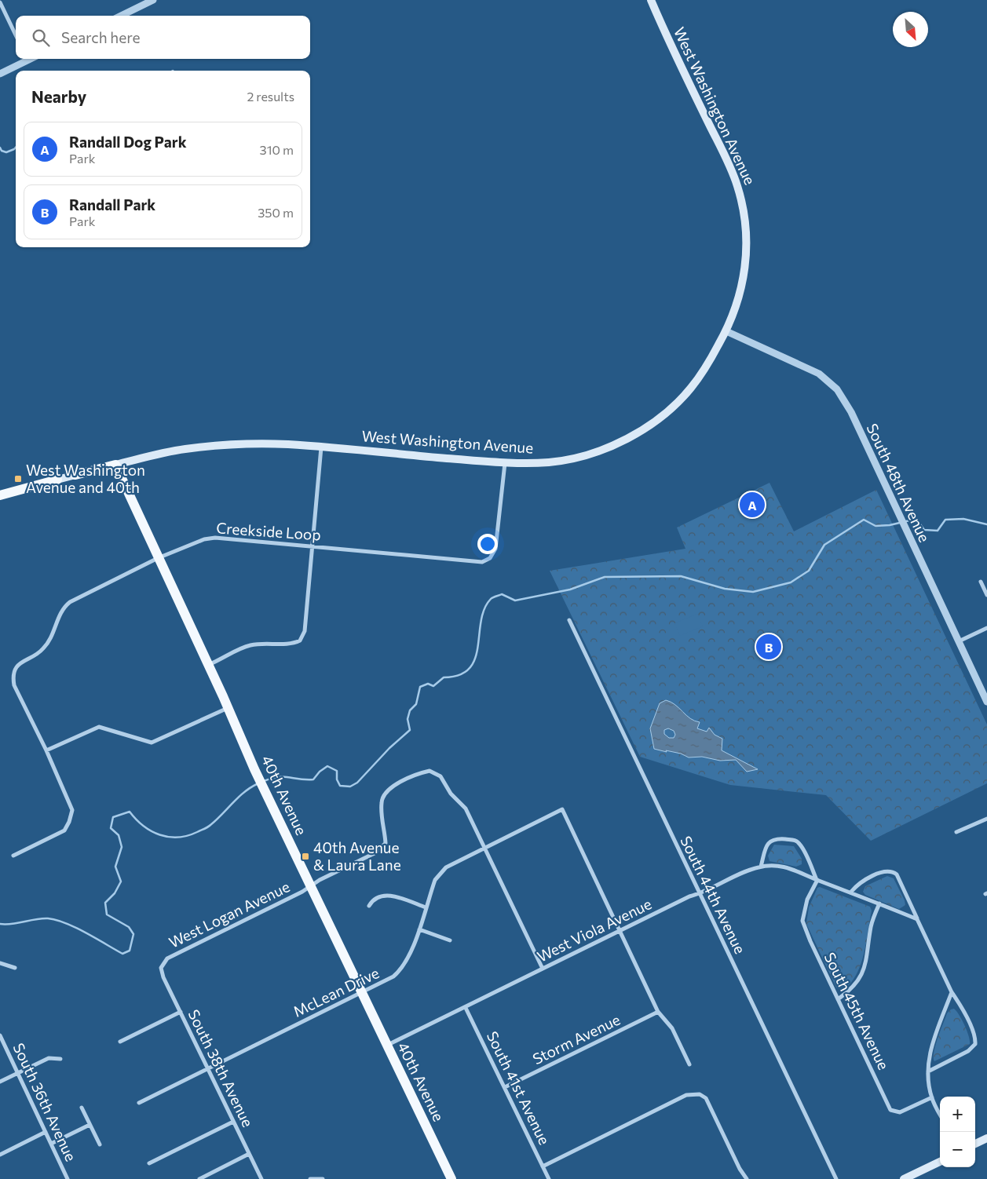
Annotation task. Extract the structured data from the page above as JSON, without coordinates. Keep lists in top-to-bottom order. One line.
{"streets":{"main road":["West Washington Avenue","40th Avenue"],"street":["South 48th Avenue","Creekside Loop","South 44th Avenue","West Logan Avenue","West Viola Avenue","McLean Drive","South 45th Avenue","Storm Avenue","South 38th Avenue","South 41st Avenue","South 36th Avenue"]},"crossings":[["West Washington Avenue","South 48th Avenue"],["West Washington Avenue","Creekside Loop"],["West Washington Avenue","40th Avenue"],["Creekside Loop","40th Avenue"],["40th Avenue","West Logan Avenue"],["40th Avenue","West Viola Avenue"],["40th Avenue","McLean Drive"],["South 44th Avenue","West Viola Avenue"],["West Logan Avenue","McLean Drive"],["West Logan Avenue","South 38th Avenue"],["West Viola Avenue","McLean Drive"],["West Viola Avenue","South 45th Avenue"],["West Viola Avenue","South 41st Avenue"],["McLean Drive","South 38th Avenue"],["Storm Avenue","South 41st Avenue"]],"places":{"transit":["West Washington Avenue and 40th","40th Avenue & Laura Lane"]},"north":"bottom right","page":{"search":"Search here","heading":["Nearby","2 results"],"list":[{"mark":"A","name":"Randall Dog Park","note":"Park","value":"310 m"},{"mark":"B","name":"Randall Park","note":"Park","value":"350 m"}],"pins":["A","B"],"map_buttons":["+","−"]}}
